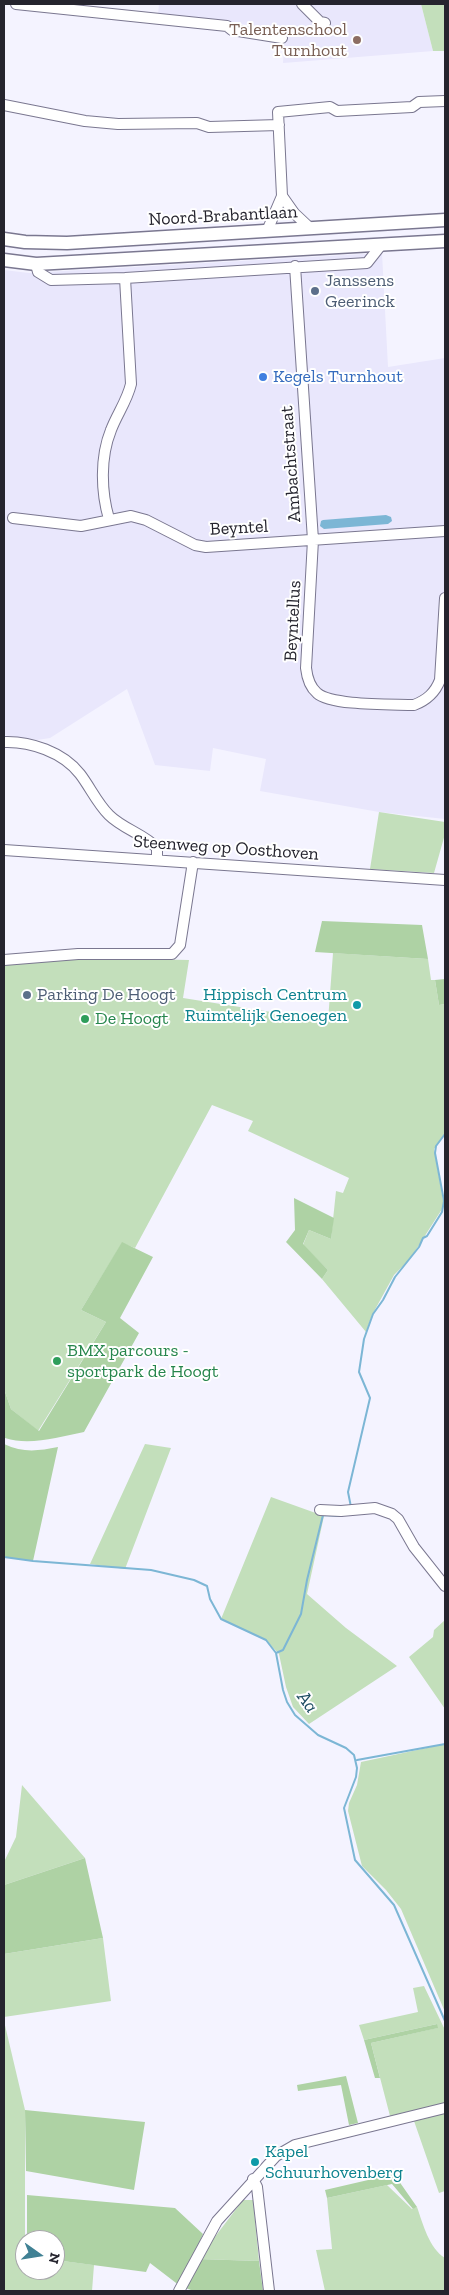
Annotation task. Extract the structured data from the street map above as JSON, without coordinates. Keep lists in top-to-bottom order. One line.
{"streets":{"main road":["Noord-Brabantlaan"],"street":["Ambachtstraat","Beyntel","Beyntellus","Steenweg op Oosthoven"]},"crossings":[["Ambachtstraat","Beyntel"],["Ambachtstraat","Beyntellus"],["Beyntel","Beyntellus"]],"water":["Aa"],"places":["Talentenschool Turnhout","Janssens Geerinck","Kegels Turnhout","Parking De Hoogt","Hippisch Centrum Ruimtelijk Genoegen","De Hoogt","BMX parcours - sportpark de Hoogt","Kapel Schuurhovenberg"],"north":"right"}
